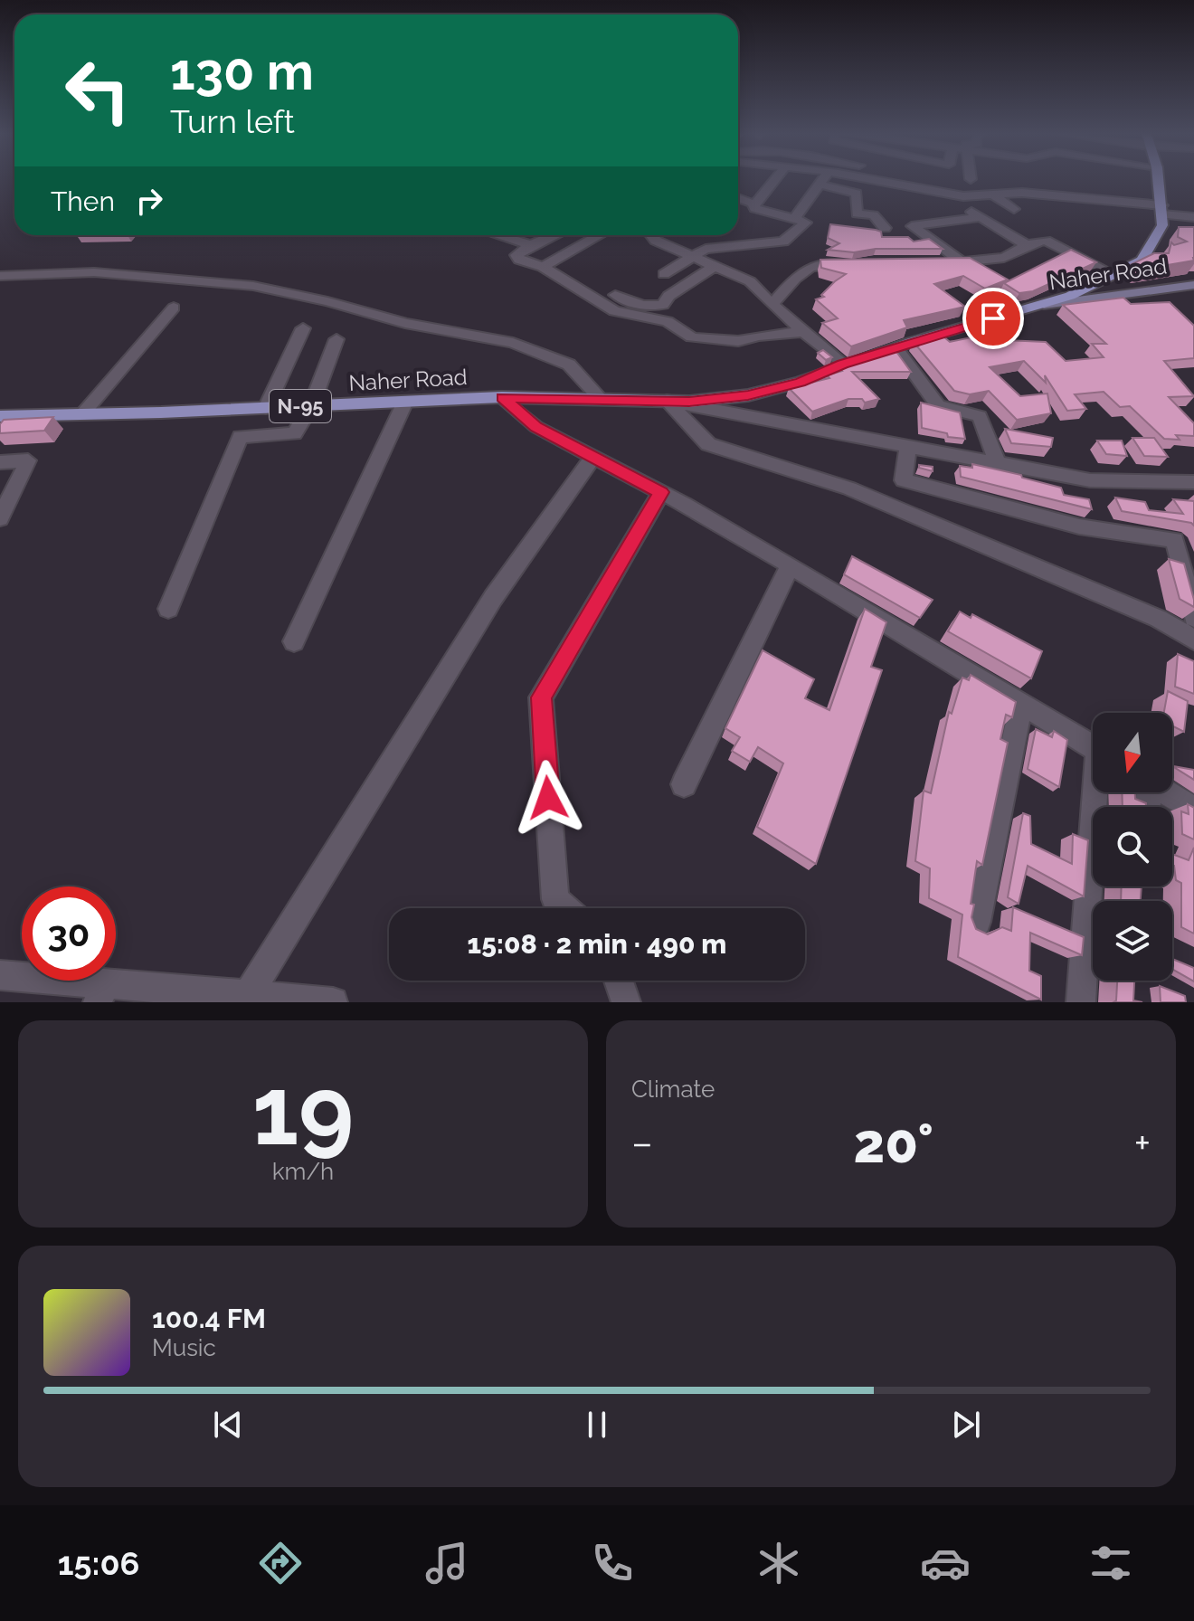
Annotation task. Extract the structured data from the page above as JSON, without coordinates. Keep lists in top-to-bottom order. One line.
{"streets":{"main road":["Naher Road","N-95"]},"north":"bottom","page":{"turn":["130 m","Turn left"],"then":"Then","limit":"30","trip":"15:08 · 2 min · 490 m","tile":[["19","km/h"],"Climate"],"heat":["−","20°","+"],"song":["100.4 FM","Music"],"tabs":"15:06"}}
